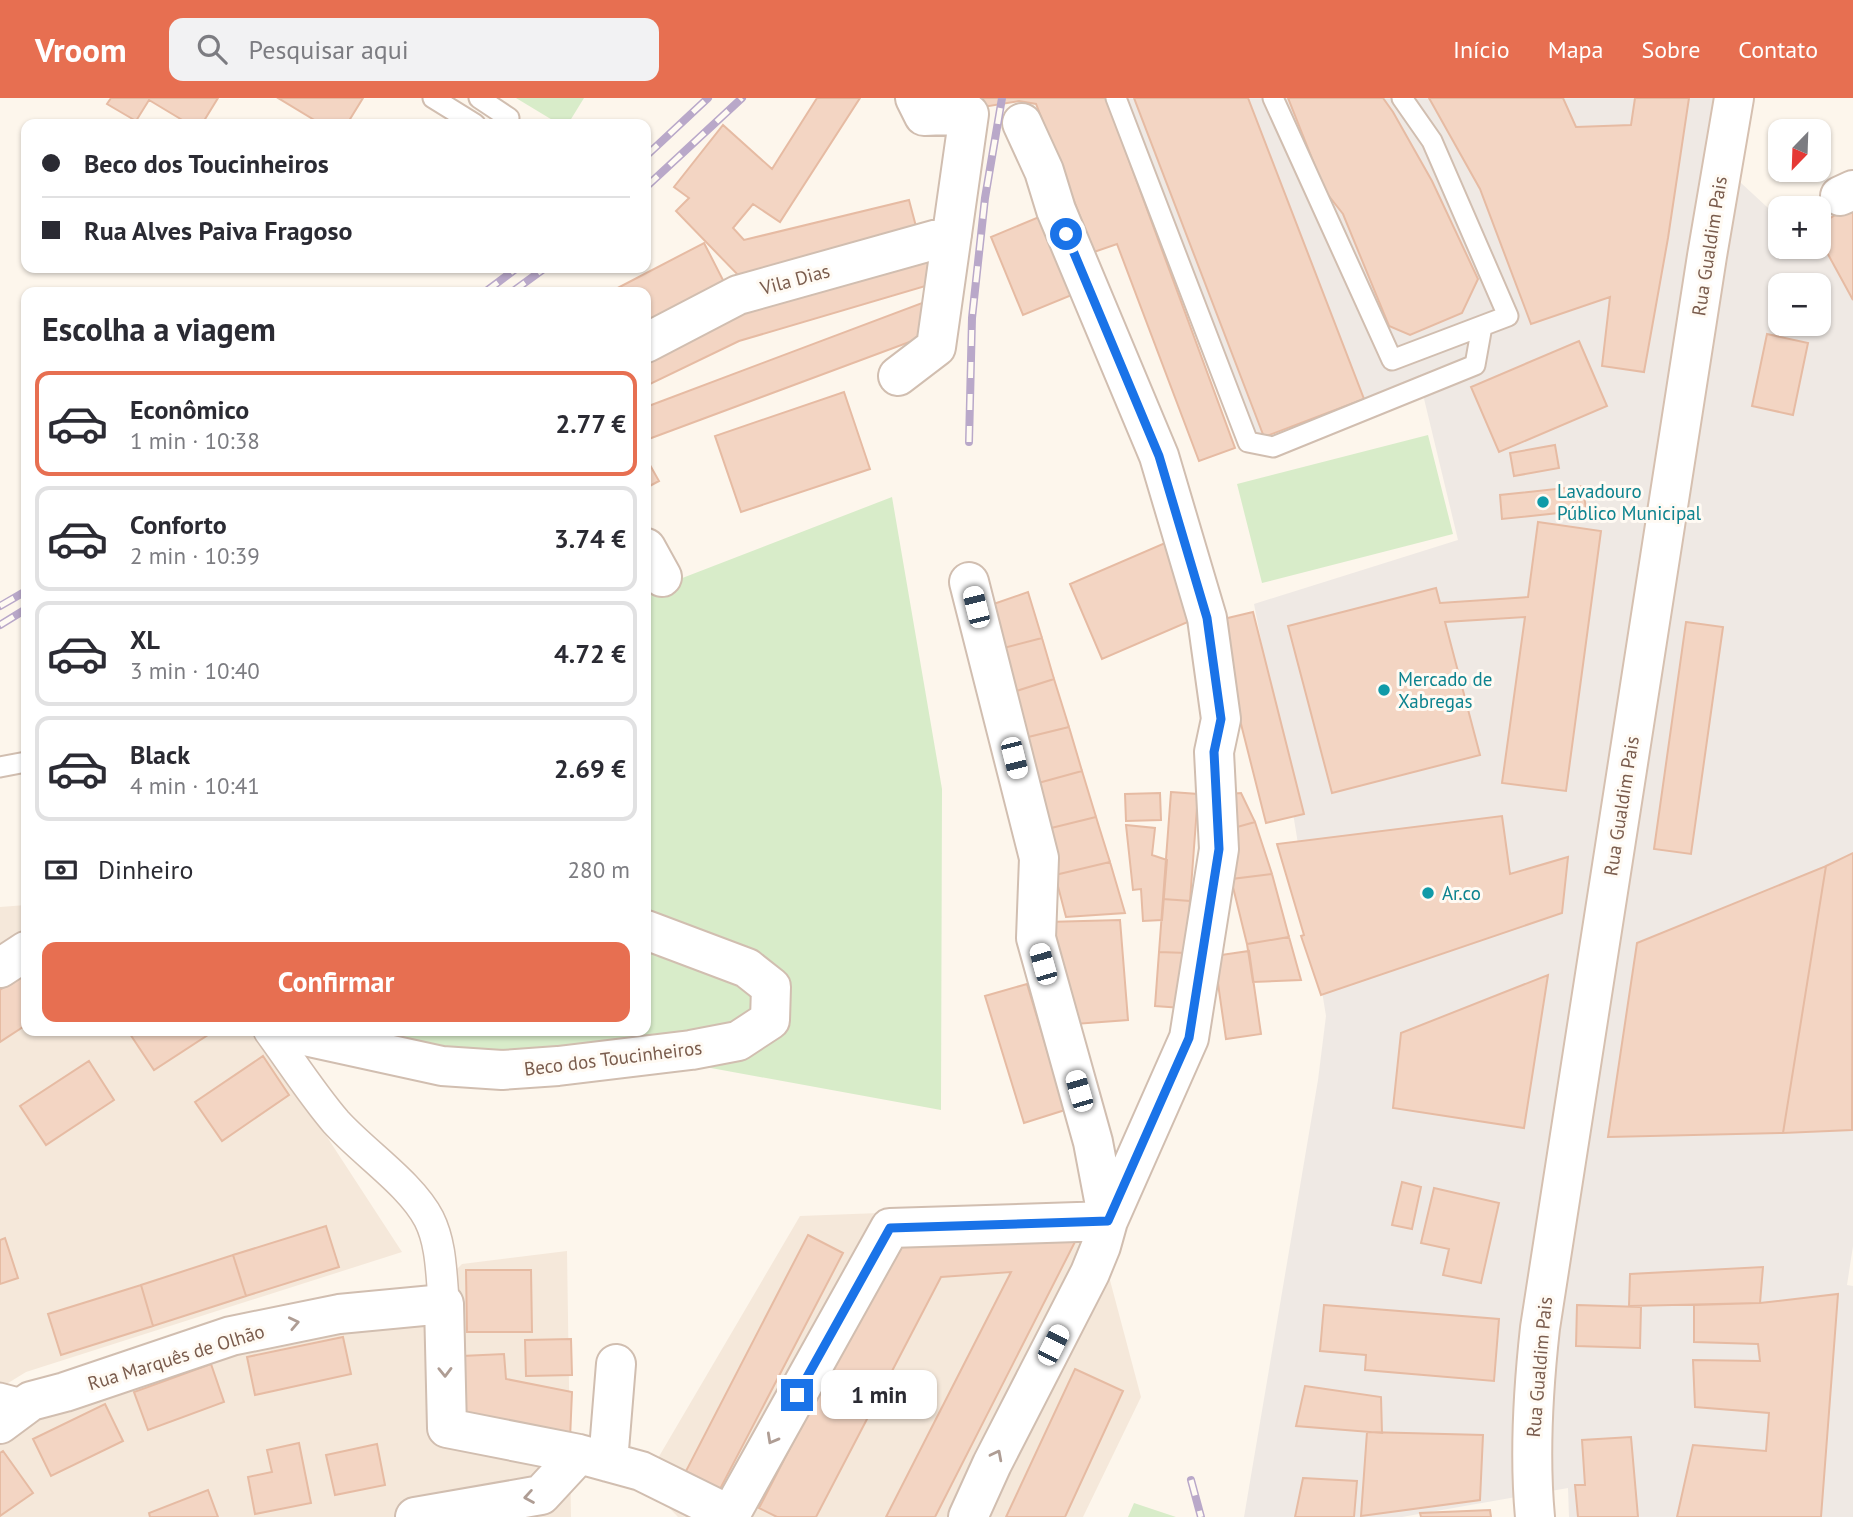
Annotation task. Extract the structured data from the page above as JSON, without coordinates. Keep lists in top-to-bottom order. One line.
{"streets":{"street":["Rua Gualdim Pais","Vila Dias","Beco dos Toucinheiros","Rua Marquês de Olhão"]},"one_way":["Rua Marquês de Olhão"],"places":["Lavadouro Público Municipal","Mercado de Xabregas","Ar.co"],"north":"bottom left","page":{"header":"Vroom","search":"Pesquisar aqui","nav":["Início","Mapa","Sobre","Contato"],"map_buttons":["+","−"],"banner":["Beco dos Toucinheiros","Rua Alves Paiva Fragoso"],"heading":"Escolha a viagem","list":[{"name":"Econômico","note":"1 min · 10:38","value":"2.77 €"},{"name":"Conforto","note":"2 min · 10:39","value":"3.74 €"},{"name":"XL","note":"3 min · 10:40","value":"4.72 €"},{"name":"Black","note":"4 min · 10:41","value":"2.69 €"}],"pay":["Dinheiro","280 m"],"buttons":"Confirmar","bubble":"1 min"}}
